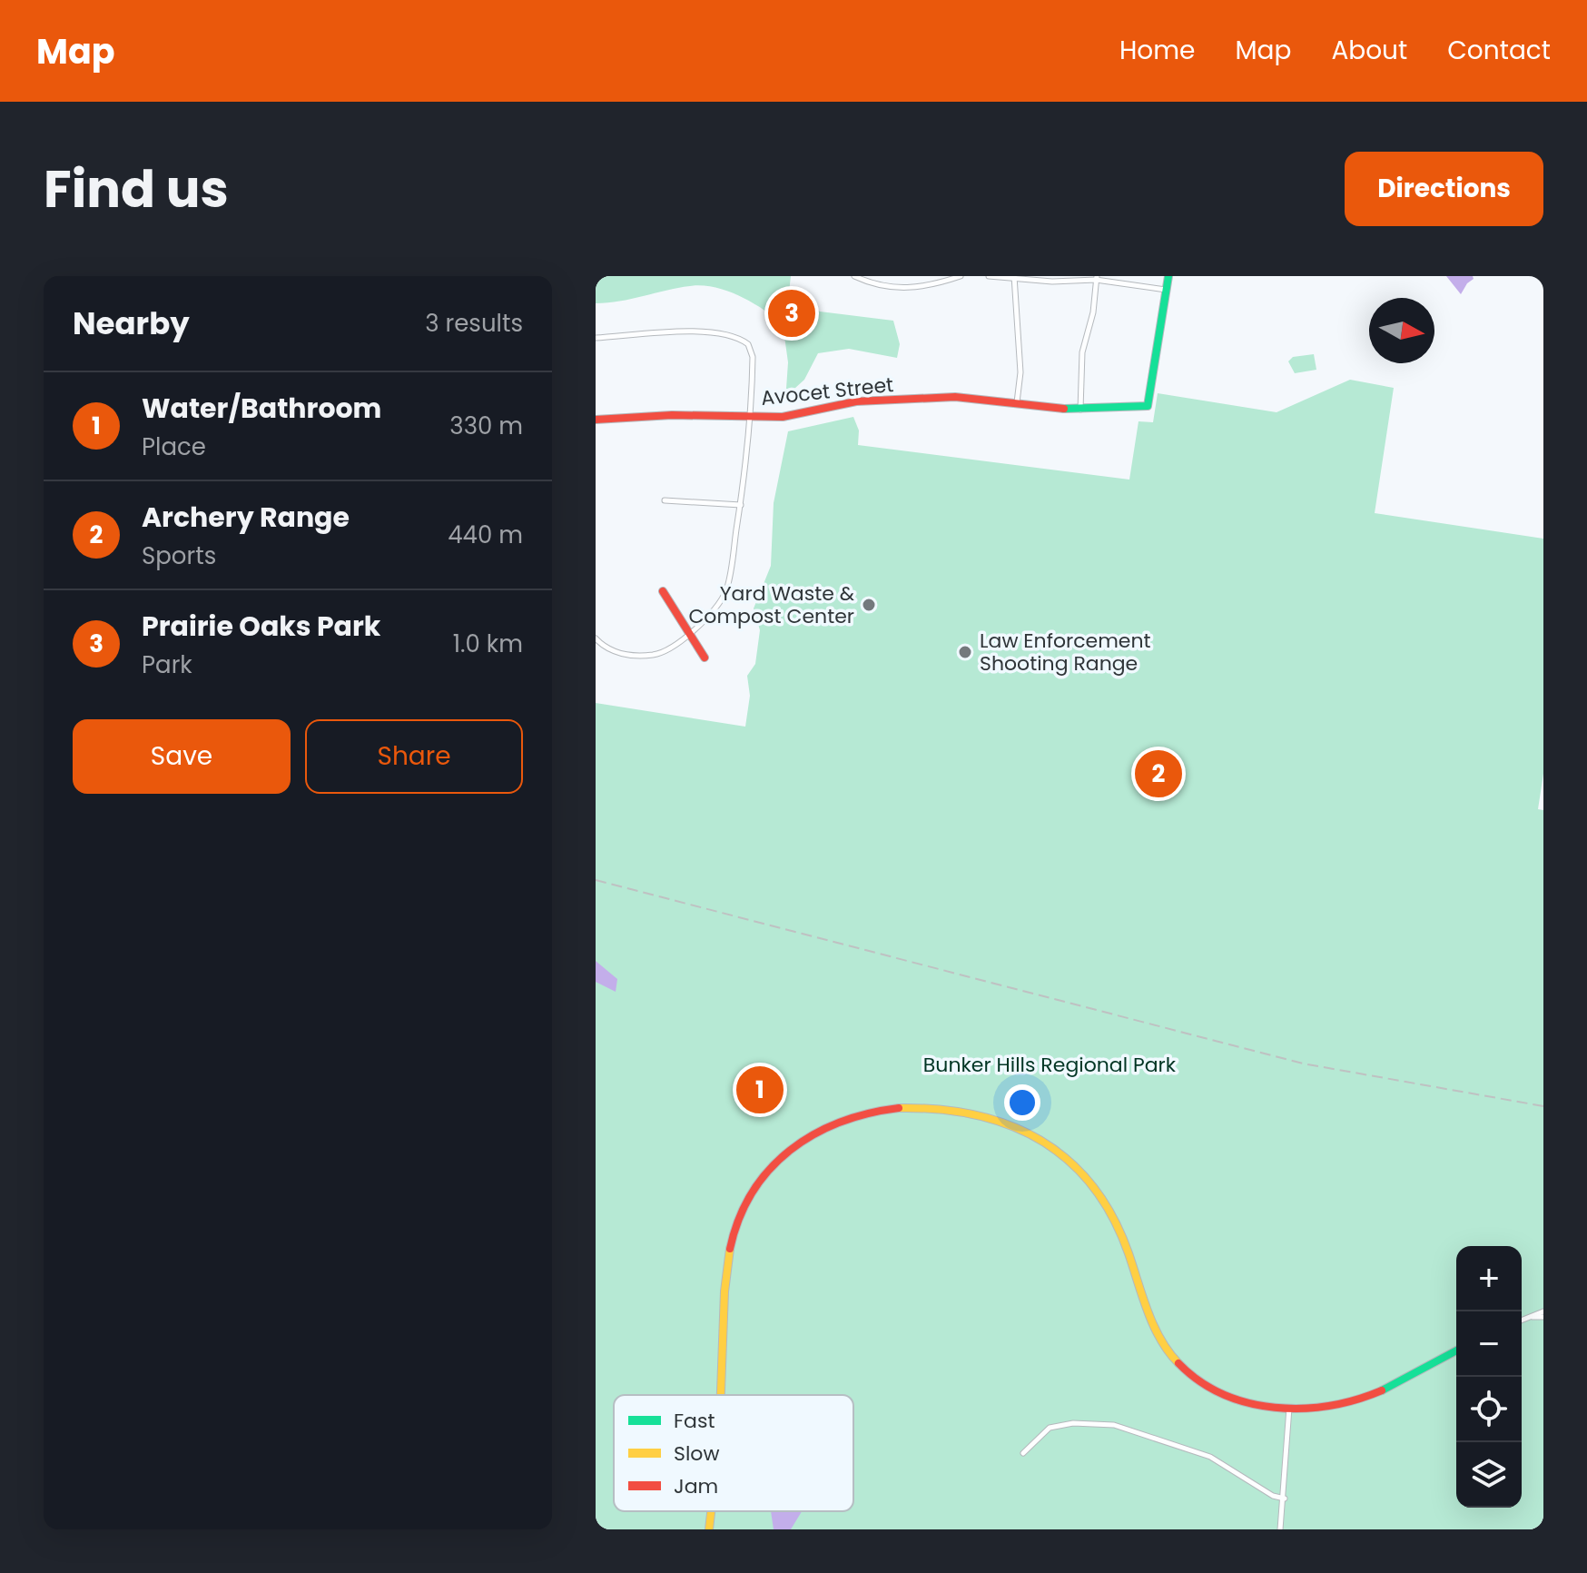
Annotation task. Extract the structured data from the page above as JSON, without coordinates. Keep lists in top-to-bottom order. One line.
{"streets":{"street":["Avocet Street"]},"parks":["Bunker Hills Regional Park"],"places":["Yard Waste & Compost Center","Law Enforcement Shooting Range"],"legend":["Fast","Slow","Jam"],"north":"right","page":{"header":"Map","nav":["Home","Map","About","Contact"],"title":"Find us","buttons":["Directions",["Save","Share"]],"heading":["Nearby","3 results"],"pins":["3","2","1"],"list":[{"mark":"1","name":"Water/Bathroom","note":"Place","value":"330 m"},{"mark":"2","name":"Archery Range","note":"Sports","value":"440 m"},{"mark":"3","name":"Prairie Oaks Park","note":"Park","value":"1.0 km"}],"map_buttons":["+","−"]}}
